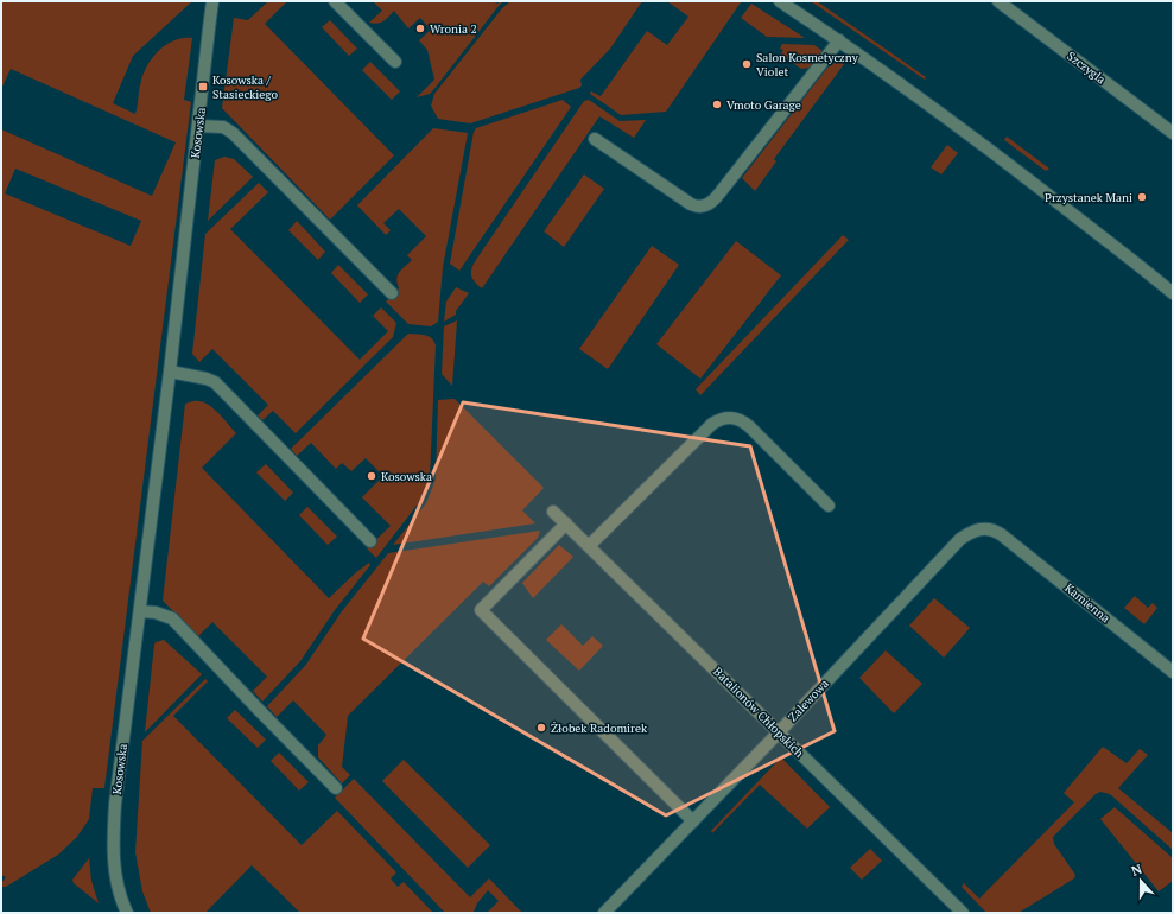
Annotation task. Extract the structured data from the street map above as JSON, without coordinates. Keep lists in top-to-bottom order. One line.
{"streets":{"street":["Szczygla","Kosowska","Kamienna","Zalewowa","Batalionów Chłopskich"]},"crossings":[["Kamienna","Zalewowa"],["Zalewowa","Batalionów Chłopskich"]],"places":{"other":["Wronia 2","Salon Kosmetyczny Violet","Vmoto Garage","Przystanek Mani","Kosowska","Żłobek Radomirek"],"transit":["Kosowska / Stasieckiego"]},"north":"top"}
